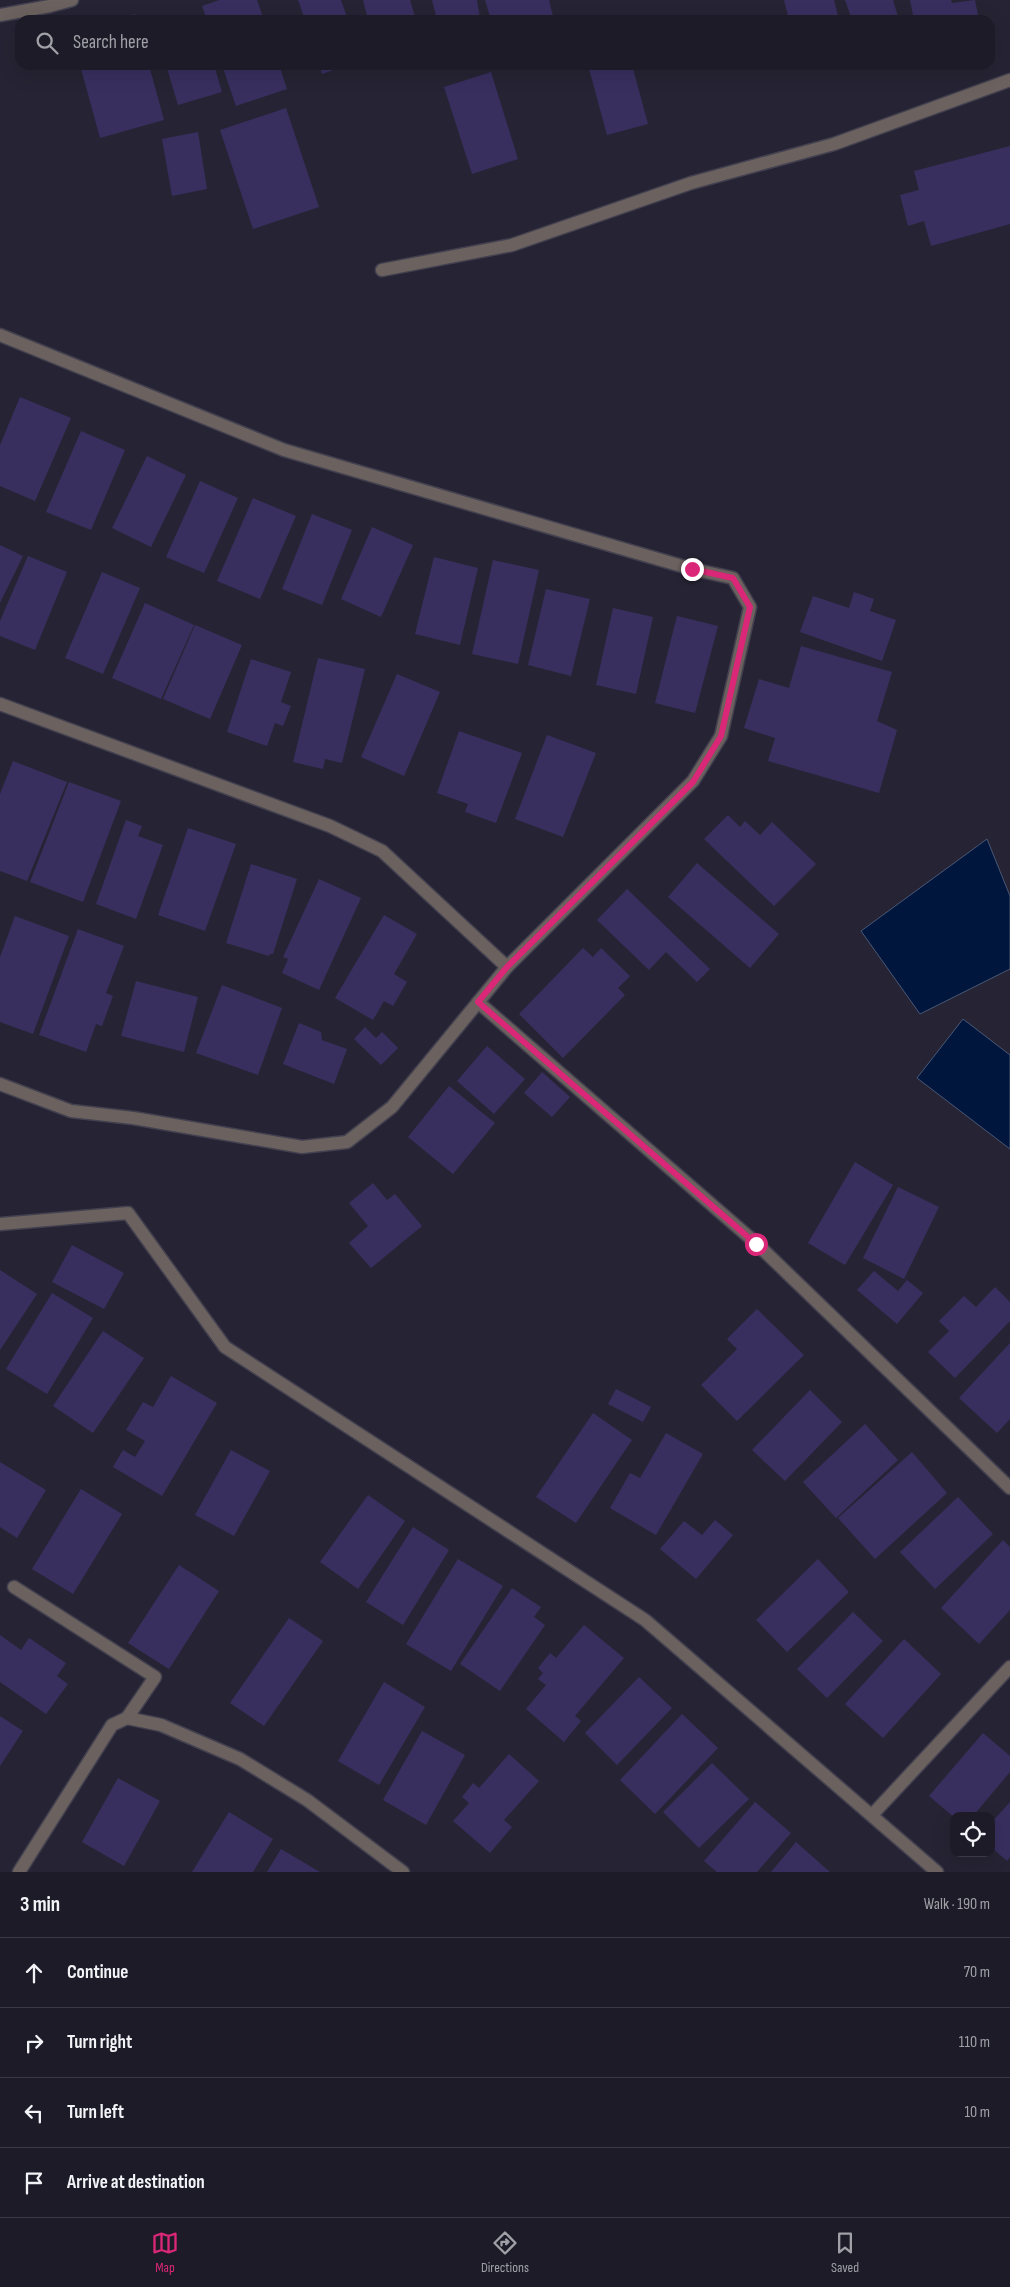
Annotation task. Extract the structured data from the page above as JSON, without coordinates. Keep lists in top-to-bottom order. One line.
{"page":{"search":"Search here","heading":["3 min","Walk · 190 m"],"list":[["Continue","70 m"],["Turn right","110 m"],["Turn left","10 m"],"Arrive at destination"],"nav":["Map","Directions","Saved"]}}
